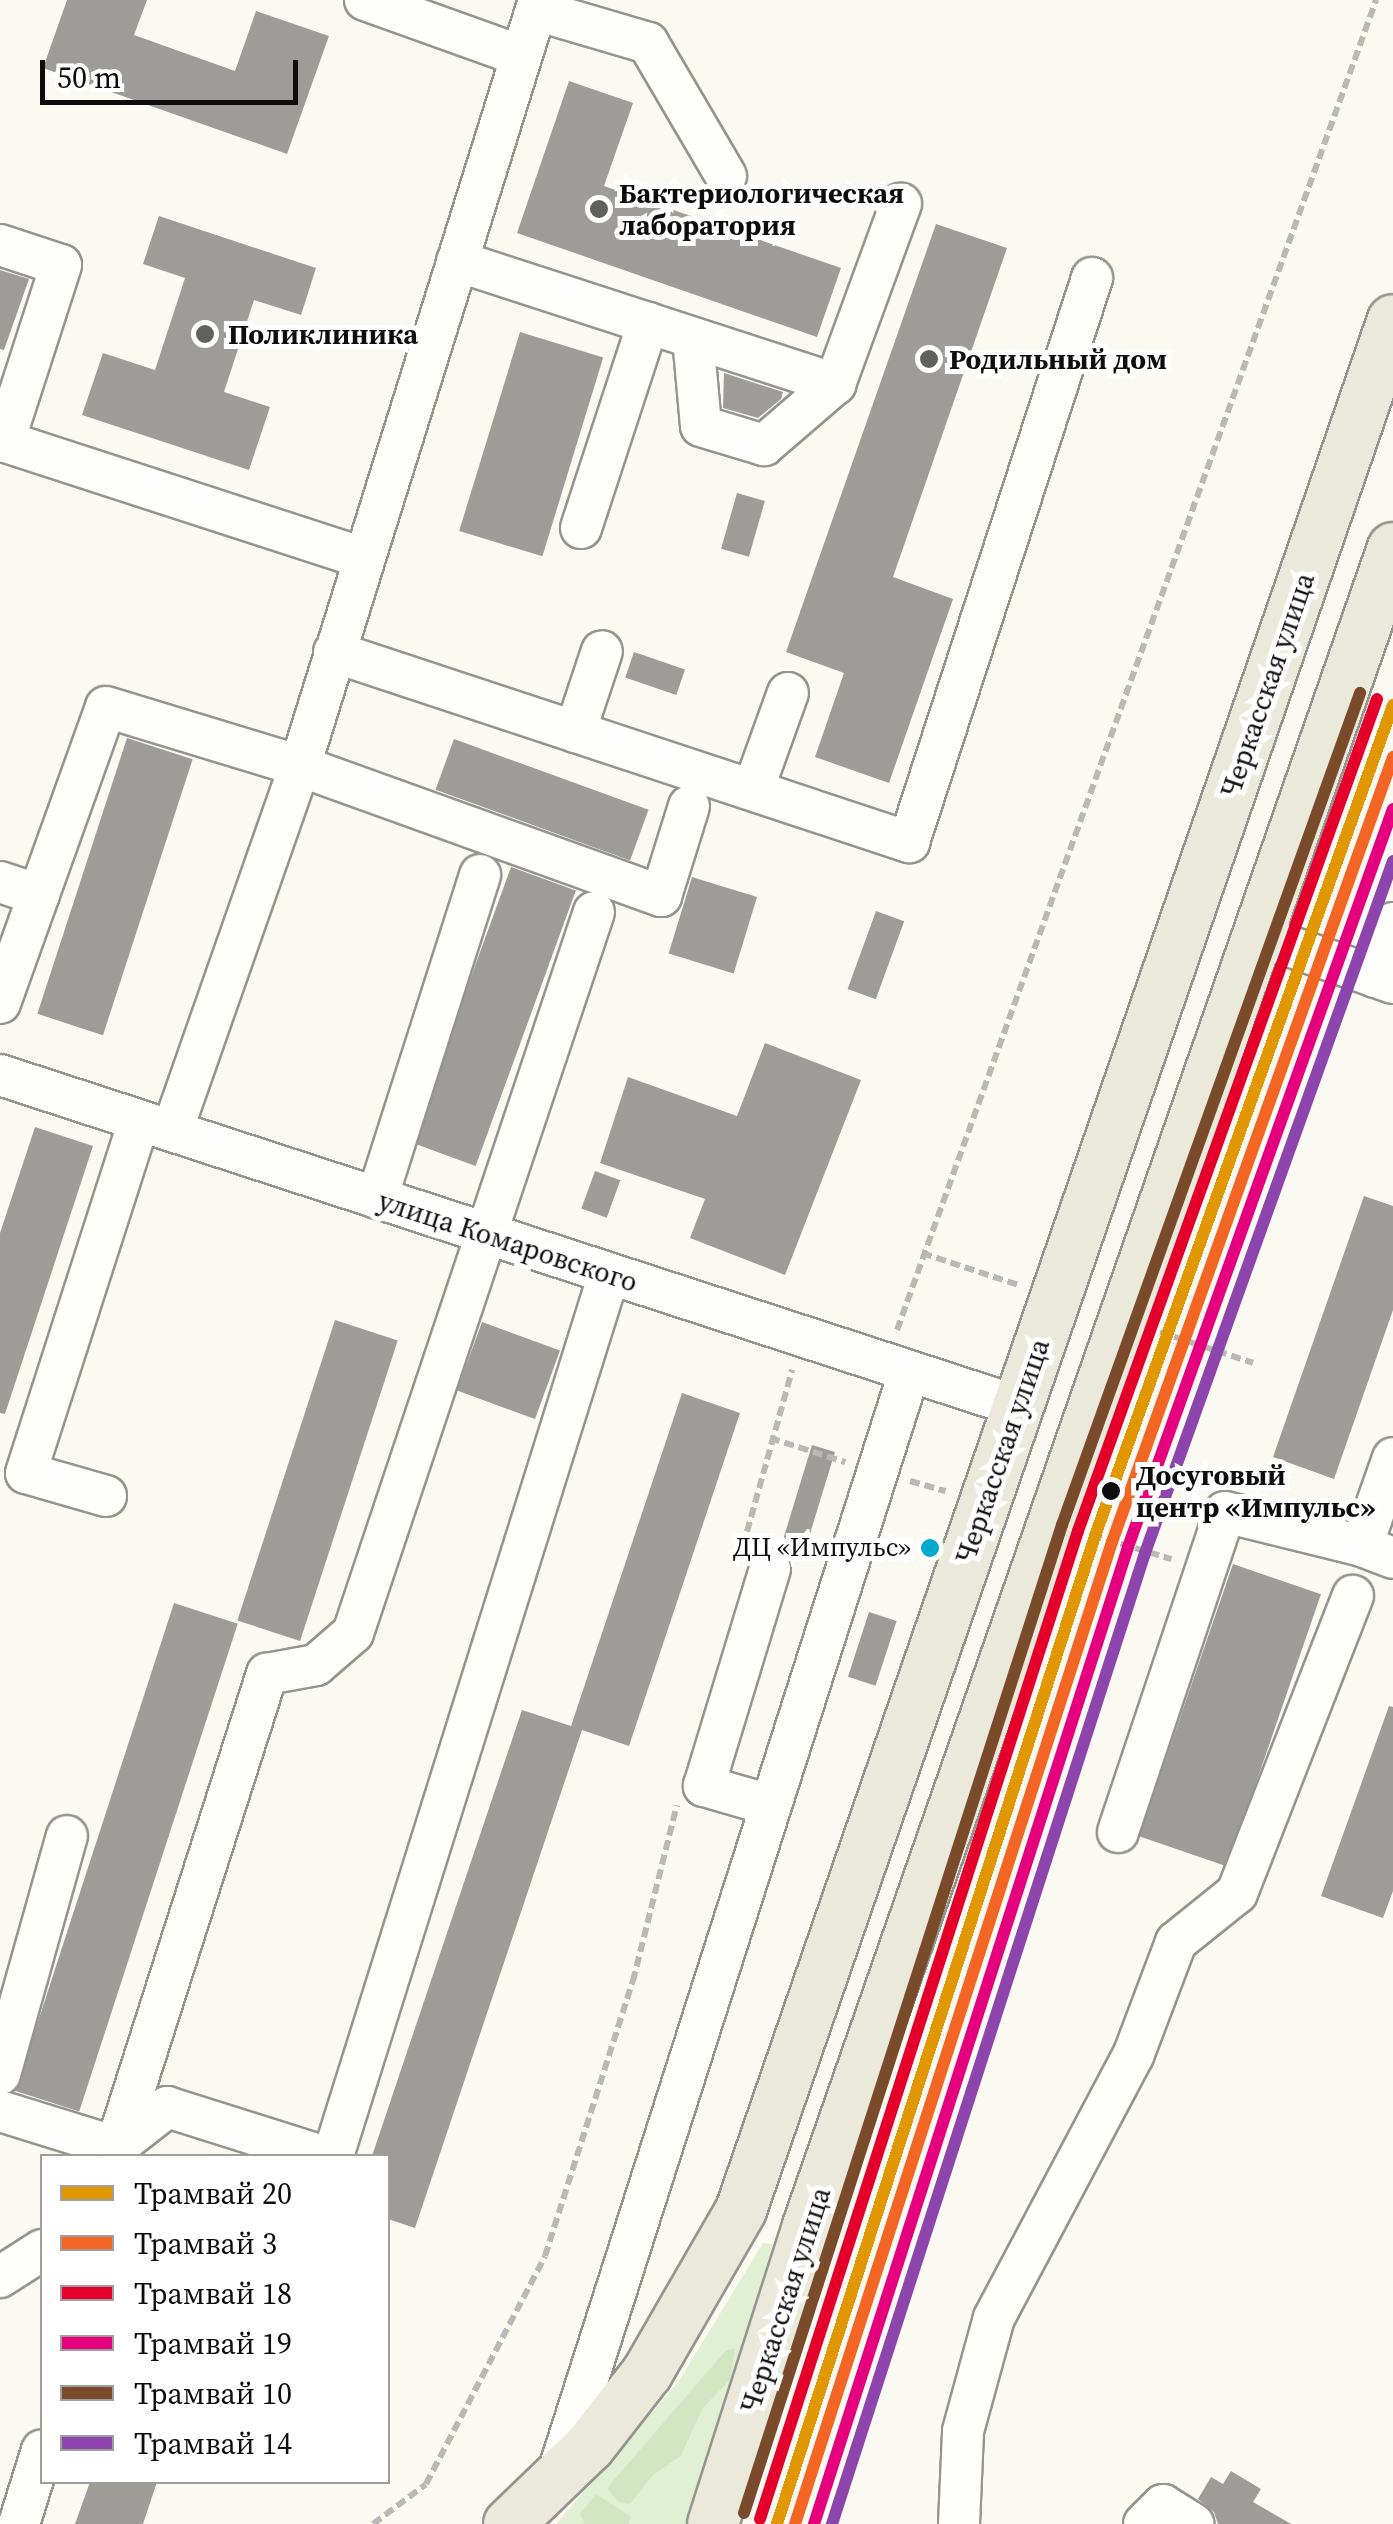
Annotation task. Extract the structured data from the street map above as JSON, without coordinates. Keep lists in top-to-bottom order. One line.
{"streets":{"main road":["Черкасская улица"],"street":["улица Комаровского"]},"crossings":[["Черкасская улица","улица Комаровского"]],"places":["Бактериологическая лаборатория","Поликлиника","Родильный дом","Досуговый центр «Импульс»","ДЦ «Импульс»"],"lines":["tram line 10","tram line 18","tram line 20","tram line 3","tram line 19","tram line 14"],"legend":["Трамвай 20","Трамвай 3","Трамвай 18","Трамвай 19","Трамвай 10","Трамвай 14"],"scale_bar":"50 m"}
